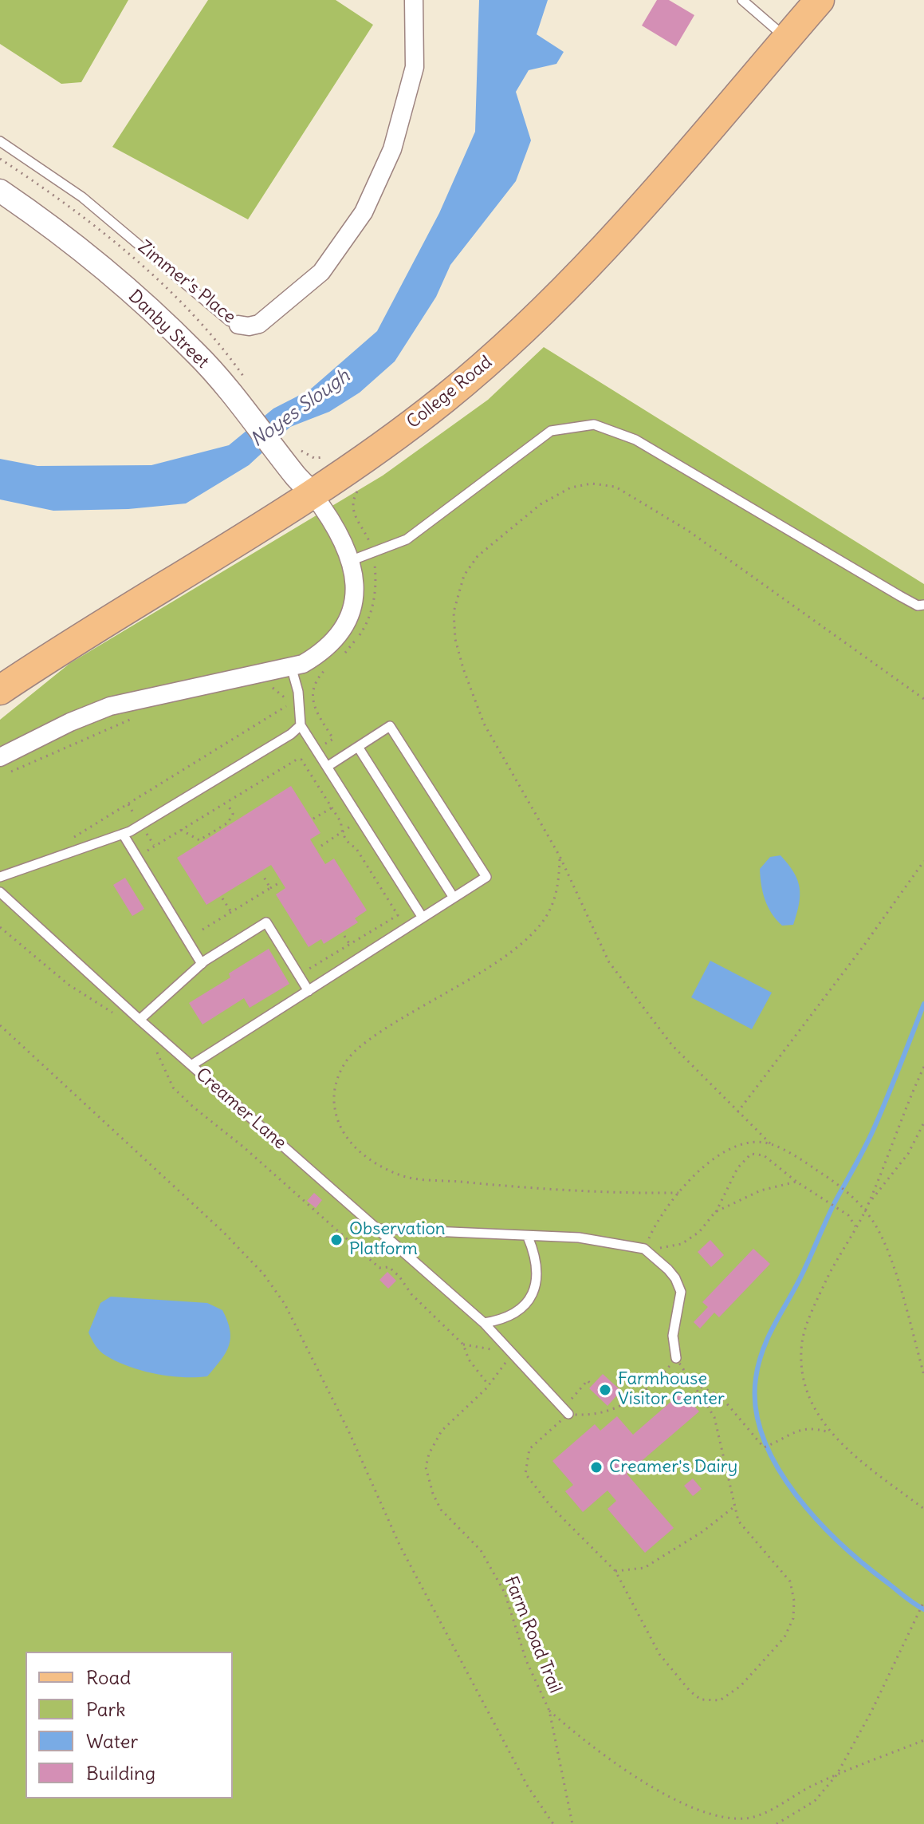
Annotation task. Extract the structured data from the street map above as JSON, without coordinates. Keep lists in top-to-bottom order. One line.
{"streets":{"main road":["College Road"],"street":["Zimmer's Place","Danby Street"],"lane":["Creamer Lane"],"path":["Farm Road Trail"]},"crossings":[["Danby Street","College Road"],["Creamer Lane","Farm Road Trail"]],"water":["Noyes Slough"],"places":["Observation Platform","Farmhouse Visitor Center","Creamer's Dairy"],"legend":["Road","Park","Water","Building"]}
